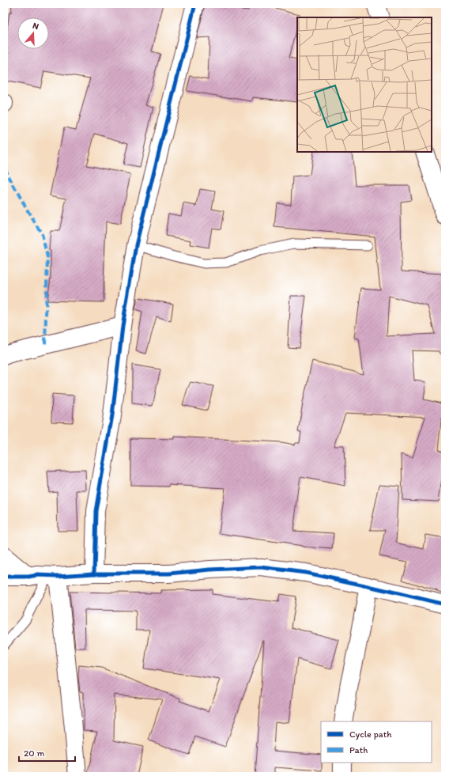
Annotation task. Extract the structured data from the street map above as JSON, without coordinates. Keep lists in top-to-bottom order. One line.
{"legend":["Cycle path","Path"],"scale_bar":"20 m","north":"top"}
